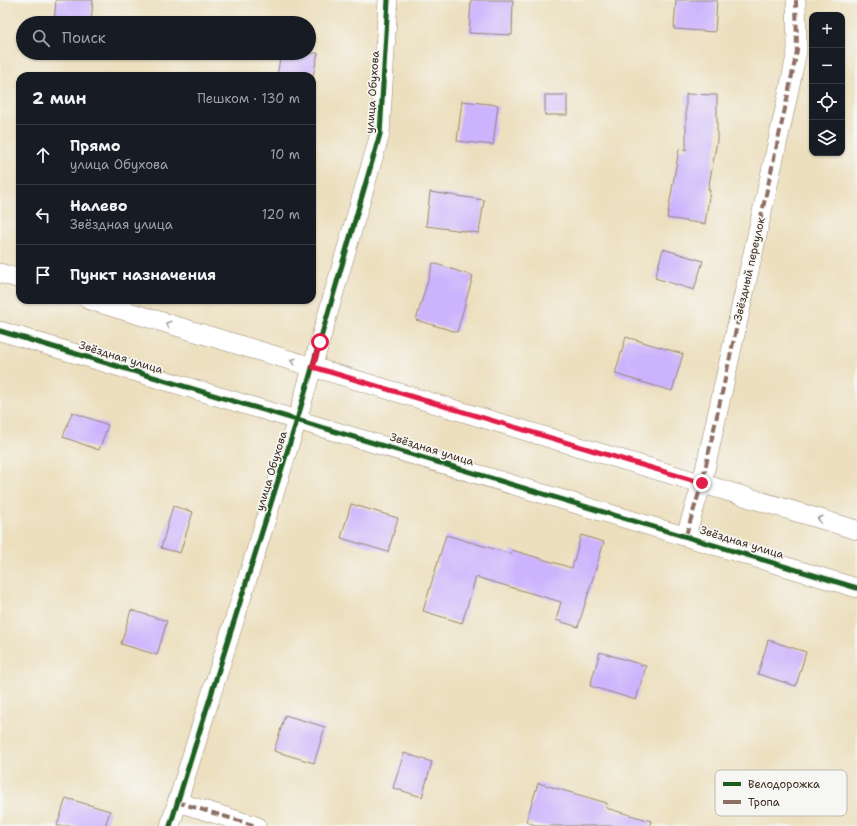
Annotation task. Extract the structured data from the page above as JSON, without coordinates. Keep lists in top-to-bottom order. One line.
{"streets":{"street":["улица Обухова","Звёздный переулок","Звёздная улица"]},"crossings":[["улица Обухова","Звёздная улица"],["Звёздный переулок","Звёздная улица"]],"legend":["Велодорожка","Тропа"],"page":{"map_buttons":["+","−"],"search":"Поиск","heading":["2 мин","Пешком · 130 m"],"list":[["Прямо","улица Обухова","10 m"],["Налево","Звёздная улица","120 m"],"Пункт назначения"]}}
